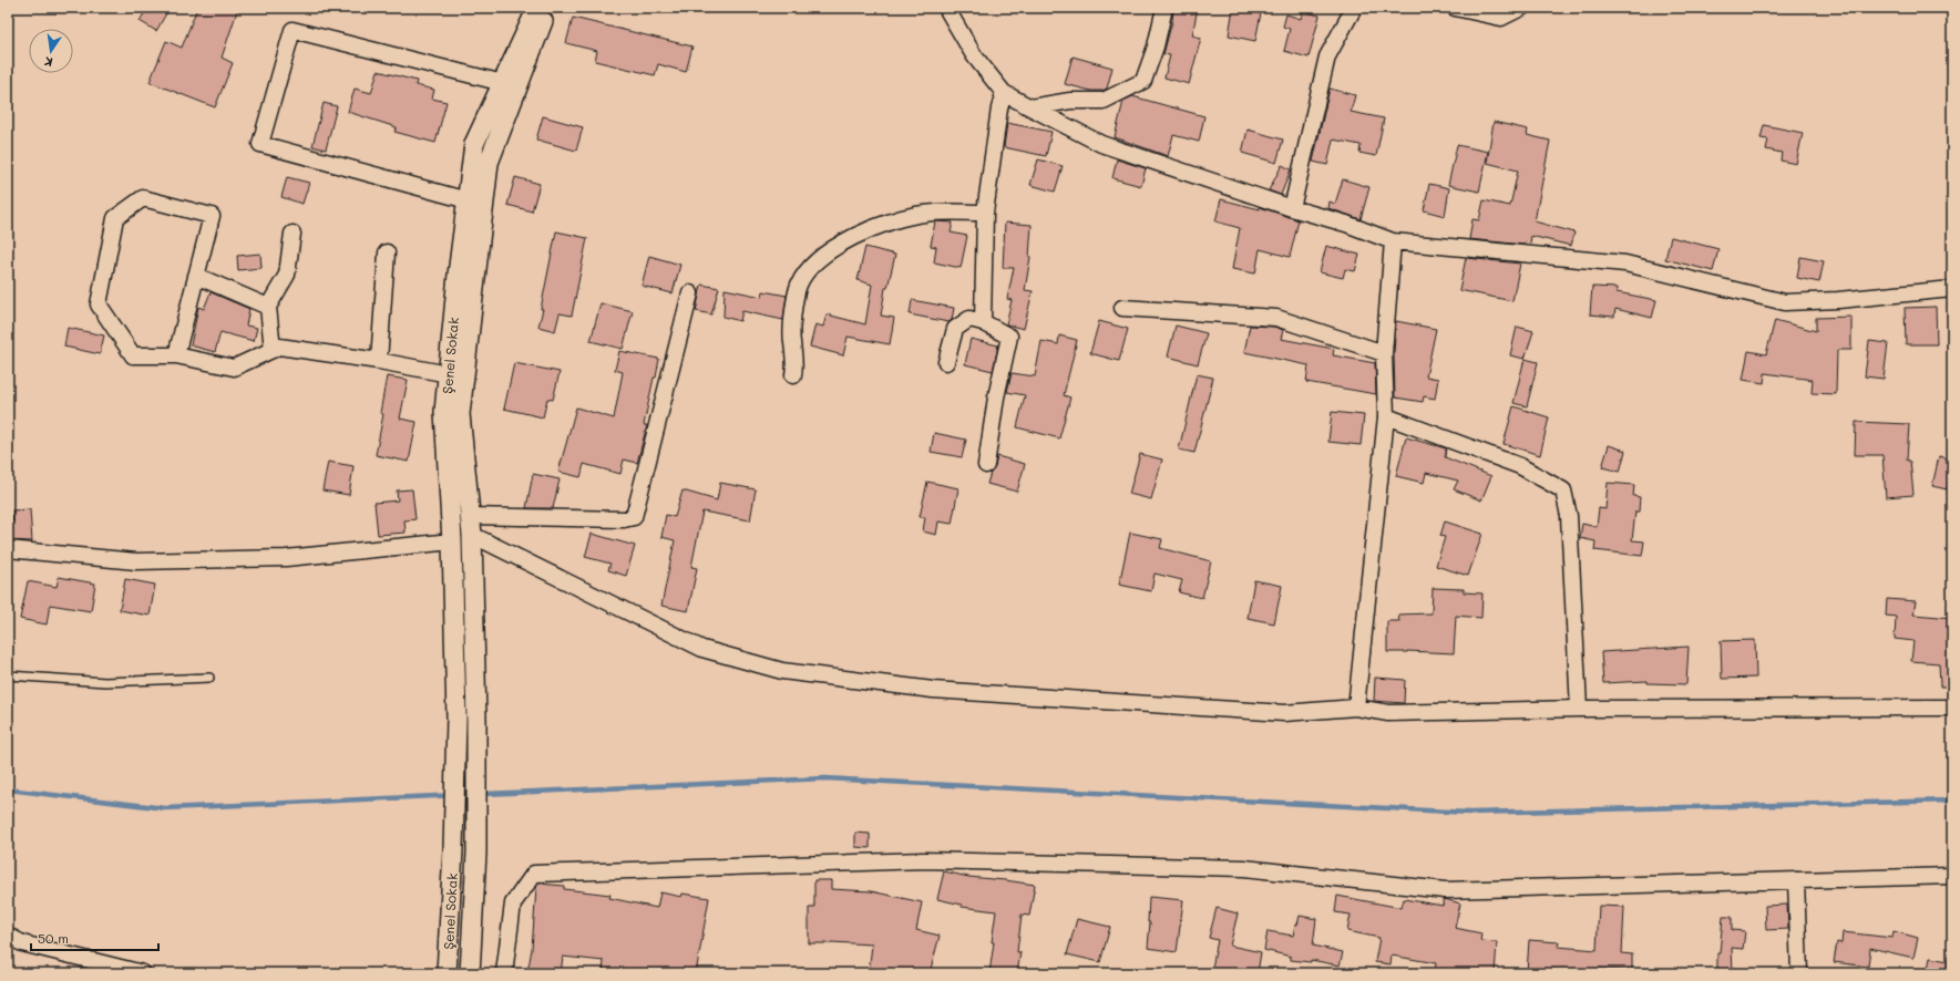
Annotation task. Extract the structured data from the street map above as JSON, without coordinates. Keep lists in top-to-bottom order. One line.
{"streets":{"street":["Şenel Sokak"]},"scale_bar":"50 m","north":"bottom"}
